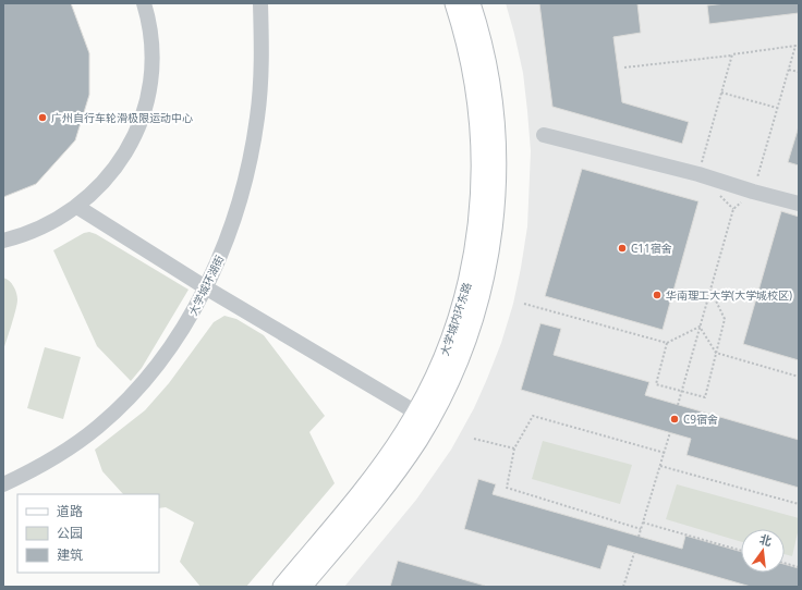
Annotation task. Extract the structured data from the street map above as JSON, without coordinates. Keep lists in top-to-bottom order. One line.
{"streets":{"main road":["大学城内环东路"],"street":["大学城环湖街"]},"places":["广州自行车轮滑极限运动中心","C11宿舍","华南理工大学(大学城校区)","C9宿舍"],"legend":["道路","公园","建筑"],"north":"top"}
